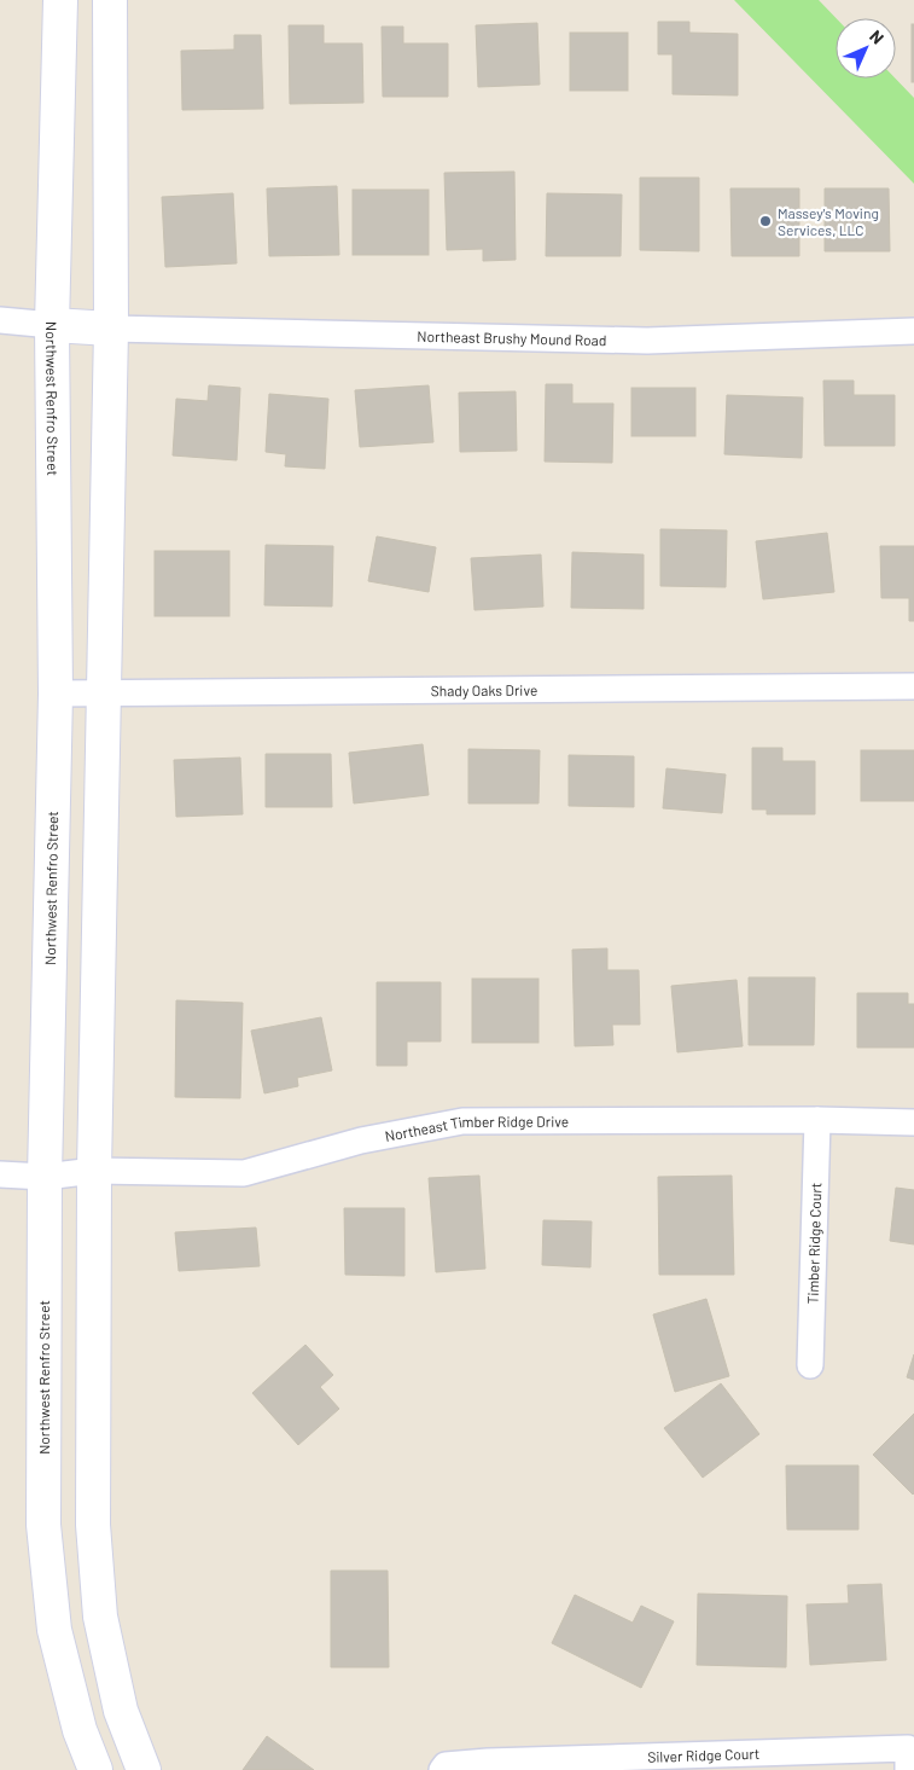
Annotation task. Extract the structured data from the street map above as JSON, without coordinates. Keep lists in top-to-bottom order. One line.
{"streets":{"main road":["Northwest Renfro Street"],"street":["Northeast Brushy Mound Road","Shady Oaks Drive","Northeast Timber Ridge Drive","Timber Ridge Court","Silver Ridge Court"]},"crossings":[["Northwest Renfro Street","Shady Oaks Drive"],["Northwest Renfro Street","Northeast Timber Ridge Drive"],["Northeast Timber Ridge Drive","Timber Ridge Court"]],"places":["Massey's Moving Services, LLC"],"north":"top right"}
